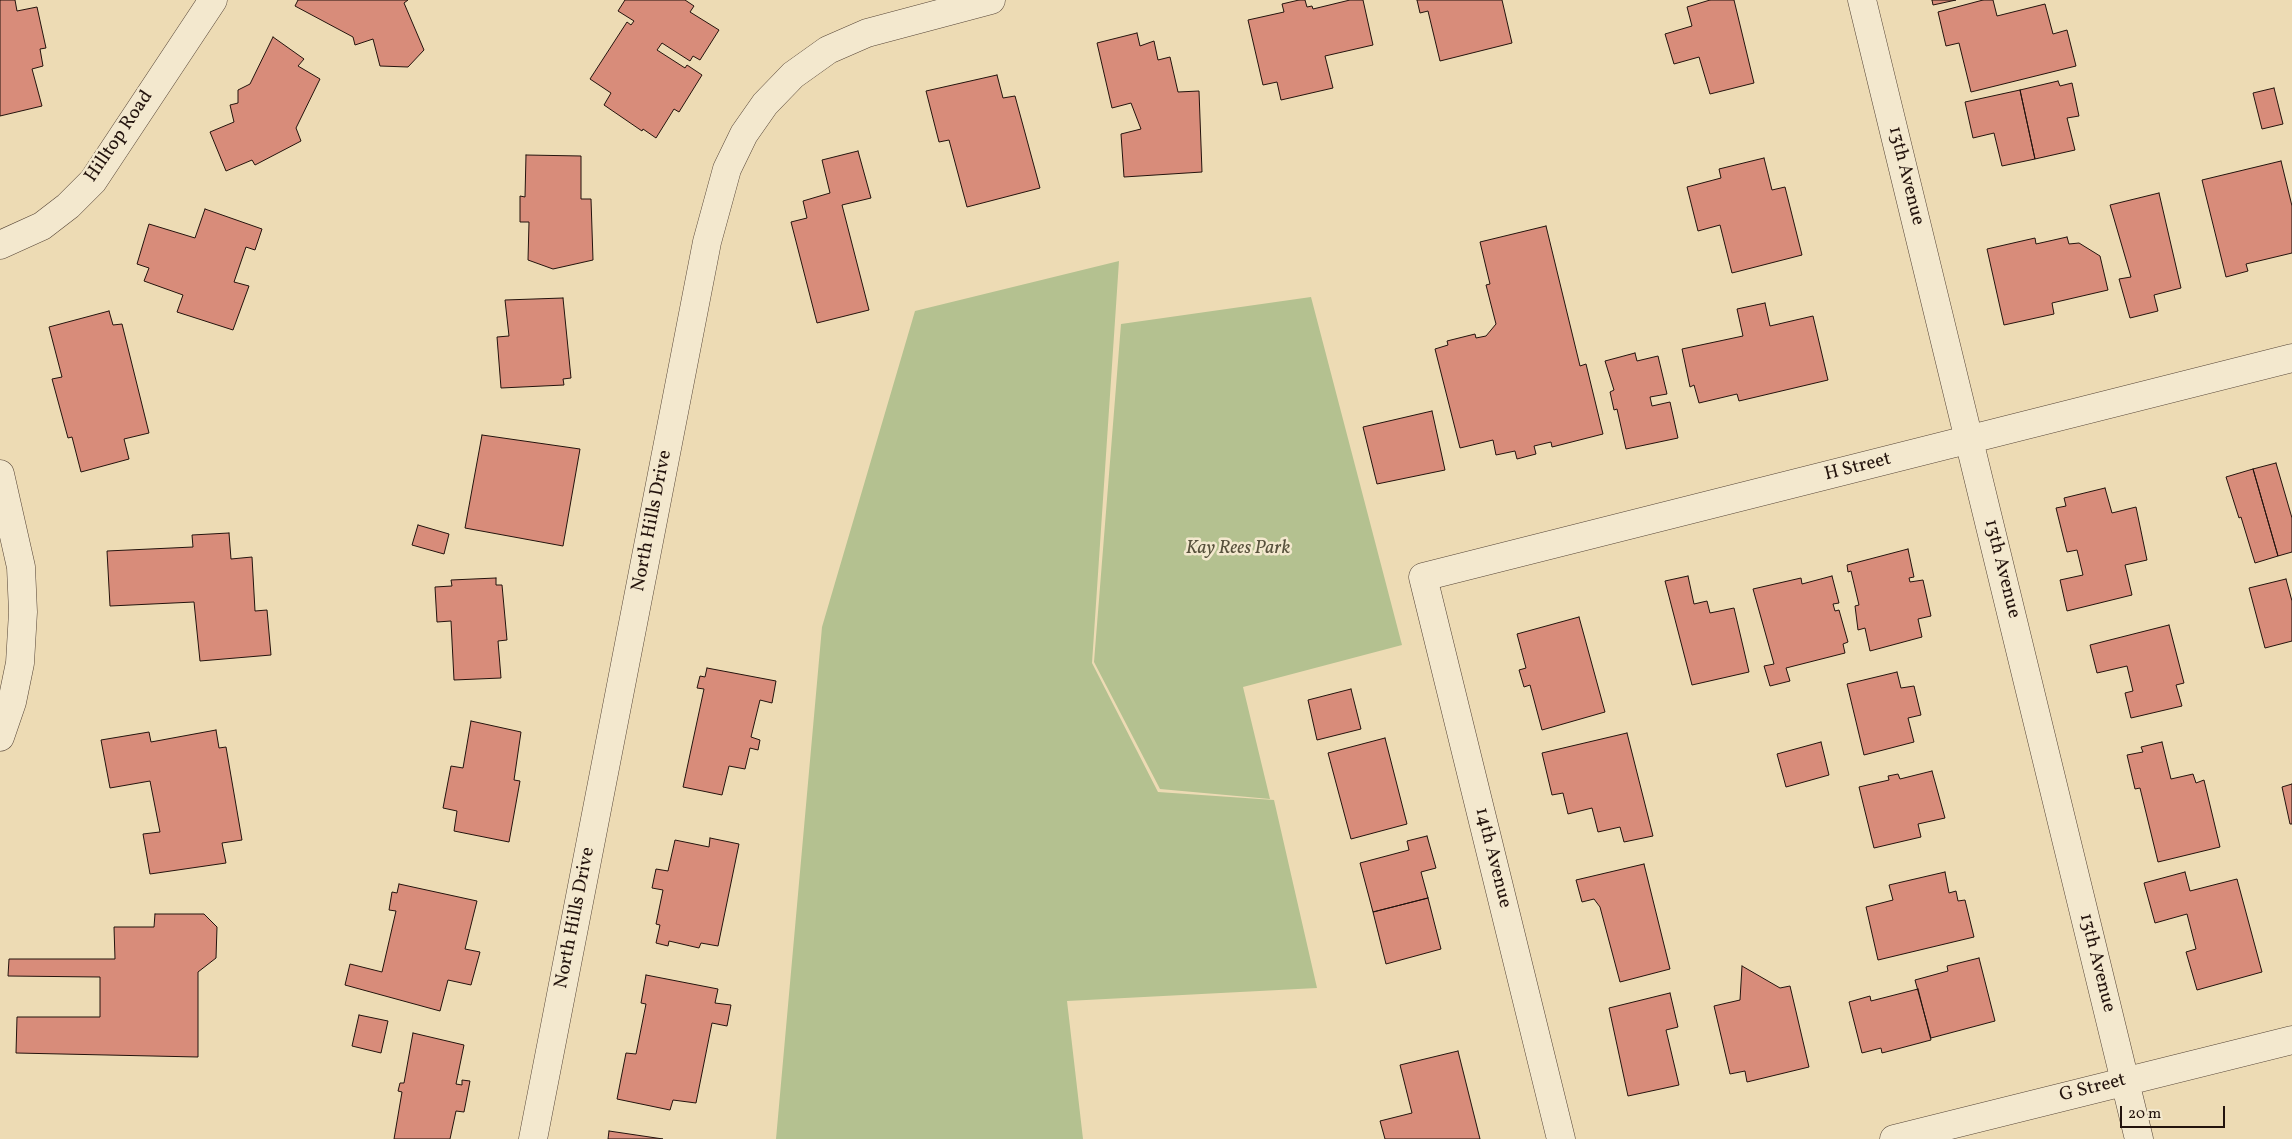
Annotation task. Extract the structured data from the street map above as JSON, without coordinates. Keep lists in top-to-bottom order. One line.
{"streets":{"street":["Hilltop Road","13th Avenue","H Street","North Hills Drive","14th Avenue","G Street"]},"crossings":[["13th Avenue","H Street"],["13th Avenue","G Street"],["H Street","14th Avenue"]],"parks":["Kay Rees Park"],"scale_bar":"20 m"}
